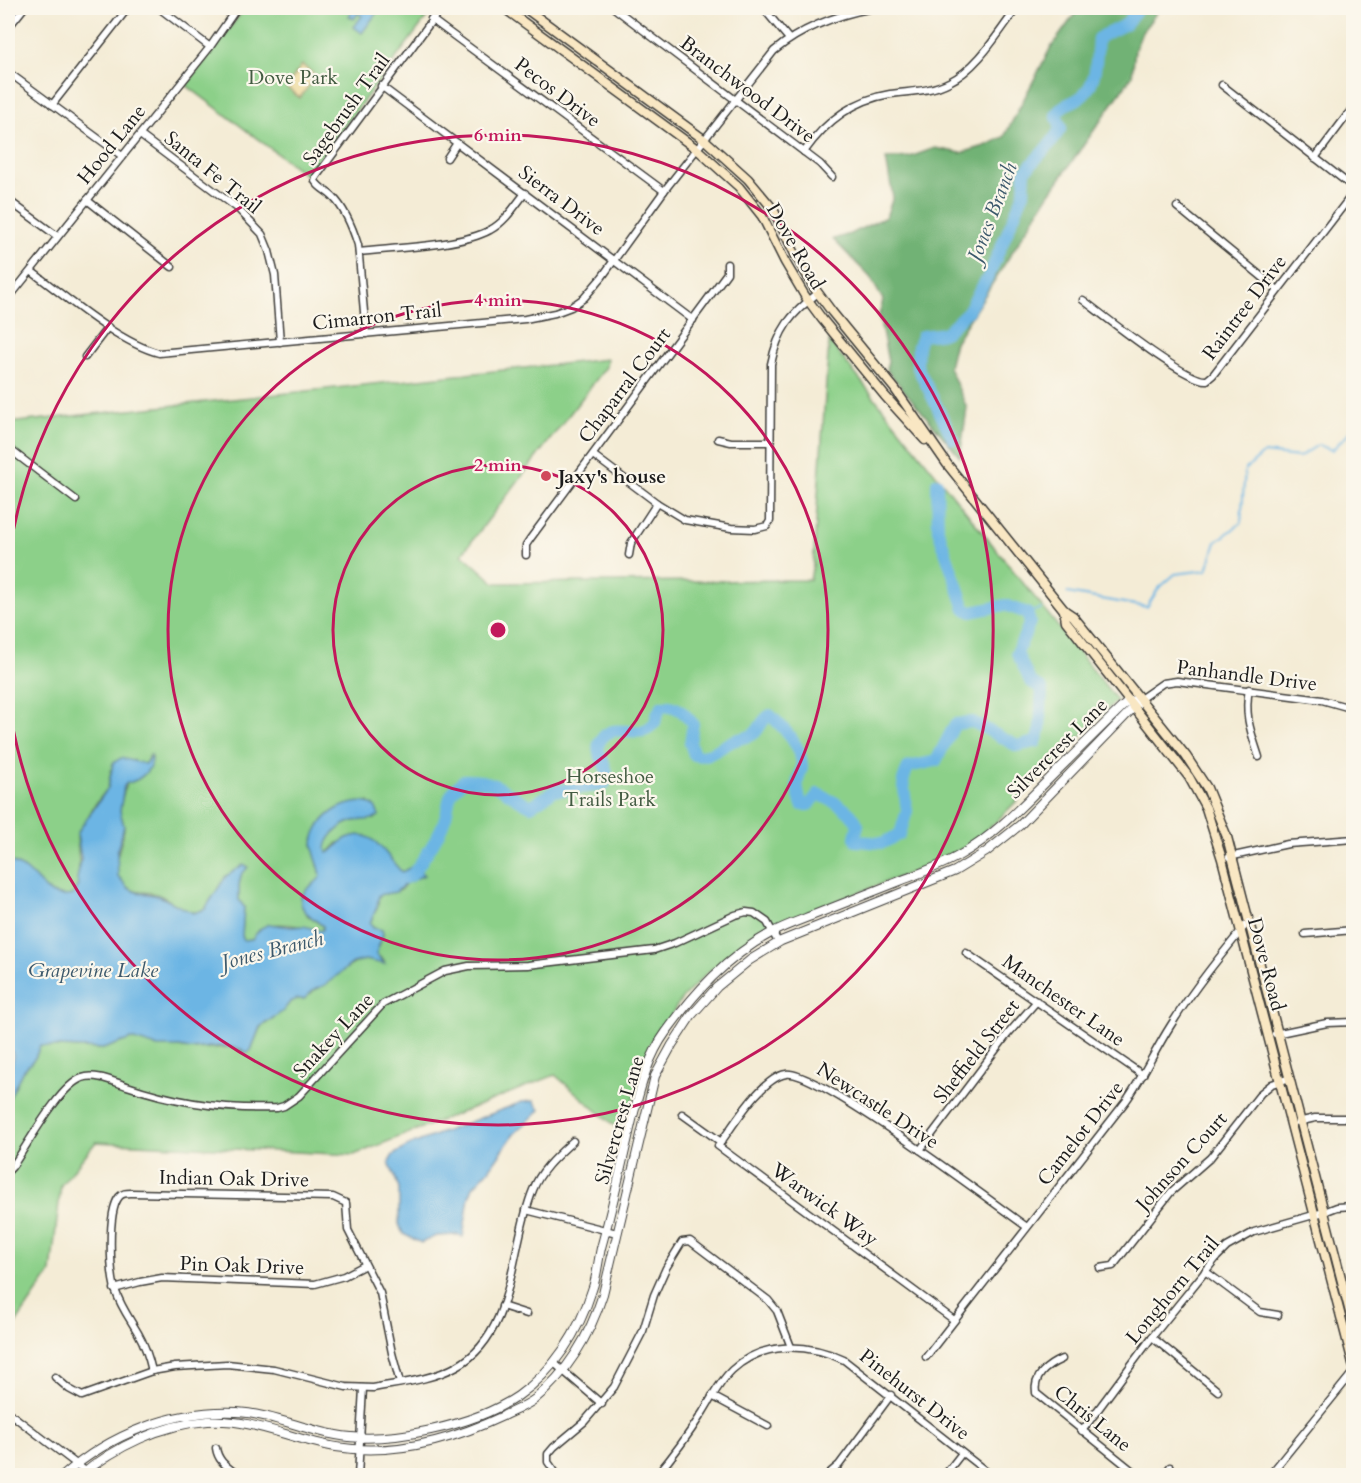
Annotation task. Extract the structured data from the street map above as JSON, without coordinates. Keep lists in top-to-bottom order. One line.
{"streets":{"main road":["Dove Road"],"street":["Branchwood Drive","Pecos Drive","Sagebrush Trail","Hood Lane","Santa Fe Trail","Sierra Drive","Raintree Drive","Cimarron Trail","Chaparral Court","Panhandle Drive","Silvercrest Lane","Manchester Lane","Snakey Lane","Sheffield Street","Newcastle Drive","Camelot Drive","Johnson Court","Indian Oak Drive","Warwick Way","Pin Oak Drive","Longhorn Trail","Pinehurst Drive","Chris Lane"]},"crossings":[["Branchwood Drive","Cimarron Trail"],["Pecos Drive","Sagebrush Trail"],["Pecos Drive","Cimarron Trail"],["Sagebrush Trail","Sierra Drive"],["Sagebrush Trail","Cimarron Trail"],["Hood Lane","Santa Fe Trail"],["Hood Lane","Cimarron Trail"],["Santa Fe Trail","Cimarron Trail"],["Sierra Drive","Cimarron Trail"],["Sierra Drive","Chaparral Court"],["Dove Road","Cimarron Trail"],["Dove Road","Panhandle Drive"],["Dove Road","Silvercrest Lane"],["Dove Road","Camelot Drive"],["Dove Road","Johnson Court"],["Dove Road","Longhorn Trail"],["Panhandle Drive","Silvercrest Lane"],["Silvercrest Lane","Snakey Lane"],["Manchester Lane","Sheffield Street"],["Manchester Lane","Camelot Drive"],["Sheffield Street","Newcastle Drive"],["Newcastle Drive","Camelot Drive"],["Newcastle Drive","Warwick Way"],["Camelot Drive","Warwick Way"],["Indian Oak Drive","Pin Oak Drive"],["Longhorn Trail","Chris Lane"]],"water":["Jones Branch","Grapevine Lake"],"parks":["Dove Park","Horseshoe Trails Park"],"places":["Jaxy's house"],"rings":["6 min","4 min","2 min"]}
